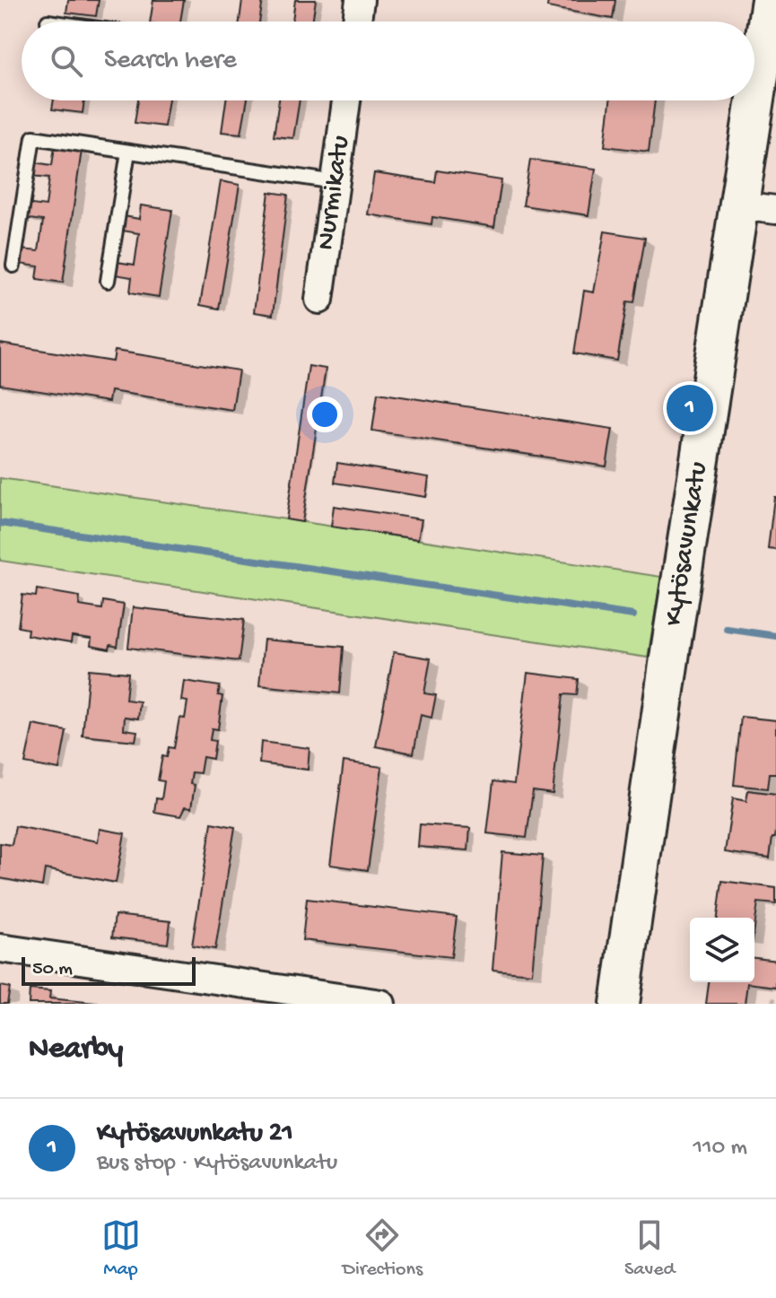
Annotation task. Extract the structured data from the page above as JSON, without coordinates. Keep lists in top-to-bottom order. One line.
{"streets":{"street":["Nurmikatu","Kytösavunkatu"]},"scale_bar":"50 m","page":{"search":"Search here","pins":"1","scale":"50 m","heading":"Nearby","list":[{"mark":"1","name":"Kytösavunkatu 21","note":"Bus stop · Kytösavunkatu","value":"110 m"}],"nav":["Map","Directions","Saved"]}}
